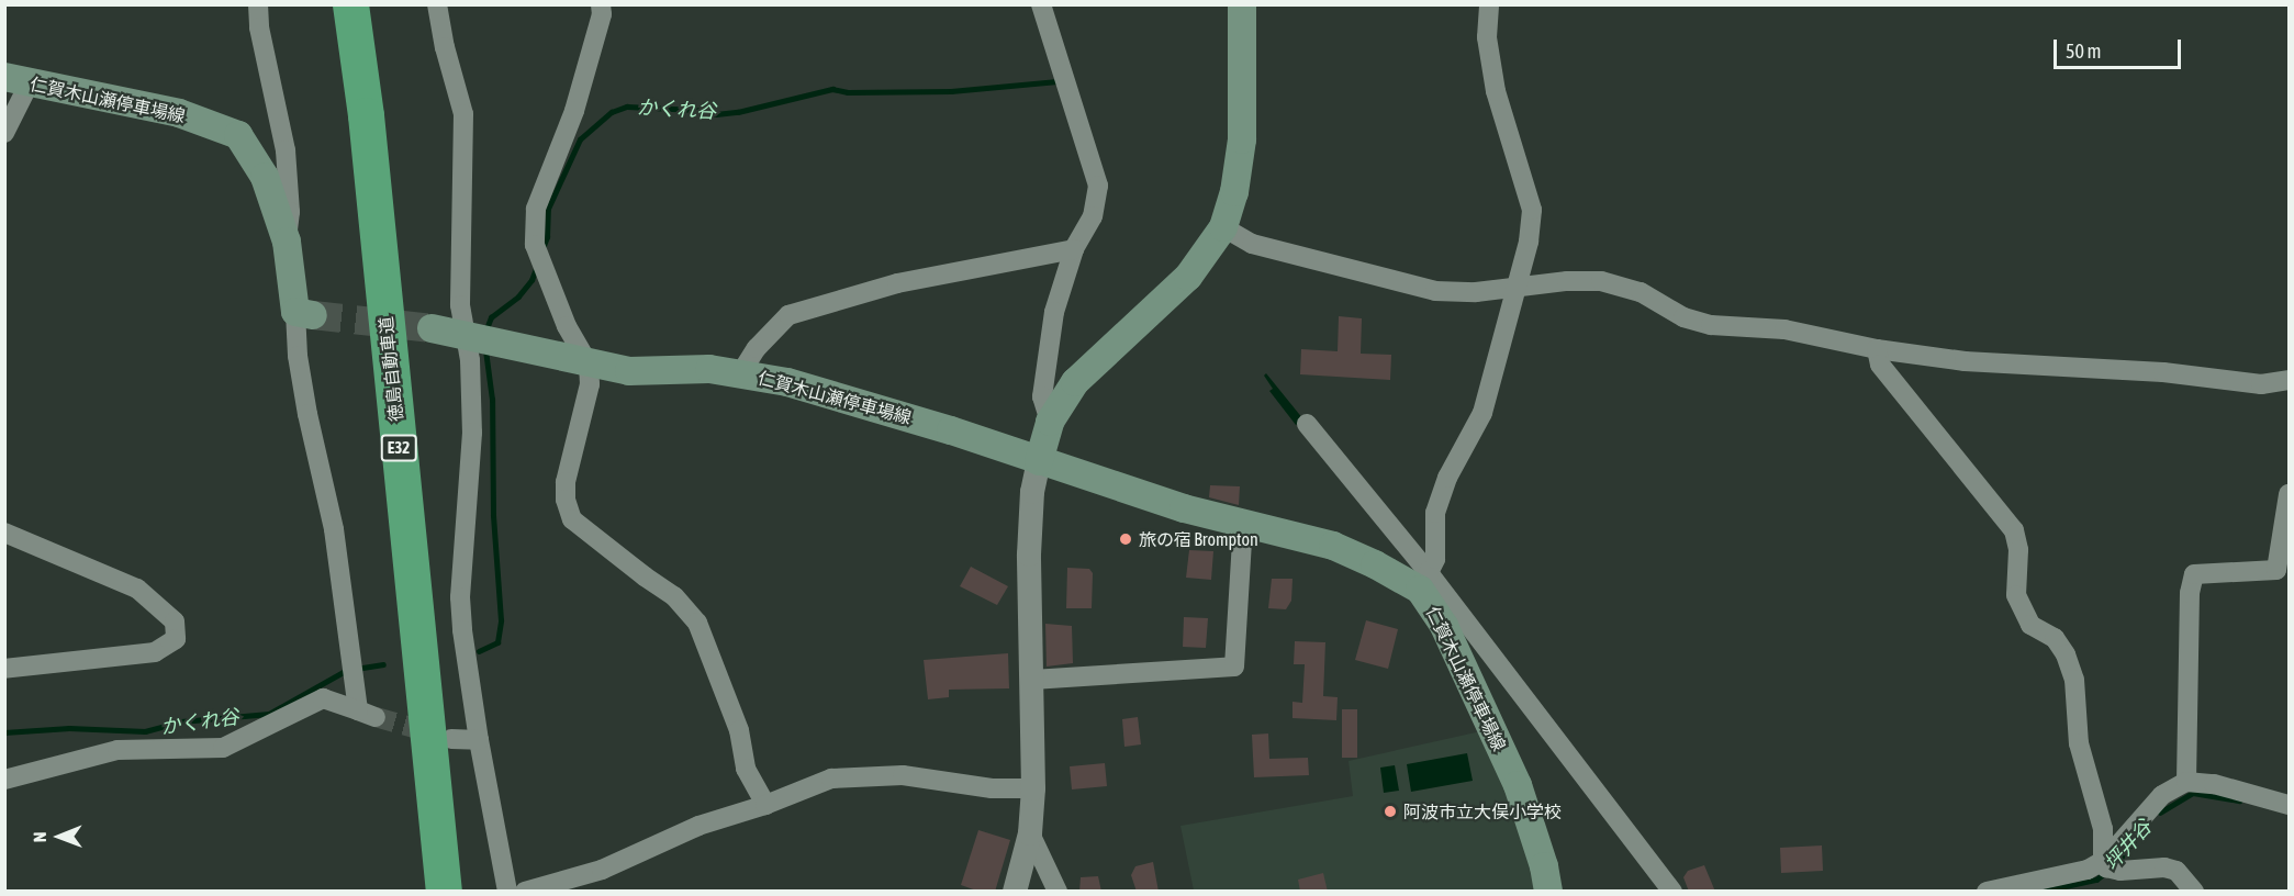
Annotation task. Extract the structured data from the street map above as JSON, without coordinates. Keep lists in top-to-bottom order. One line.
{"streets":{"highway":["徳島自動車道","E32"],"main road":["仁賀木山瀬停車場線"]},"water":["かくれ谷","坪井谷"],"places":["旅の宿 Brompton","阿波市立大俣小学校"],"scale_bar":"50 m","north":"left"}
